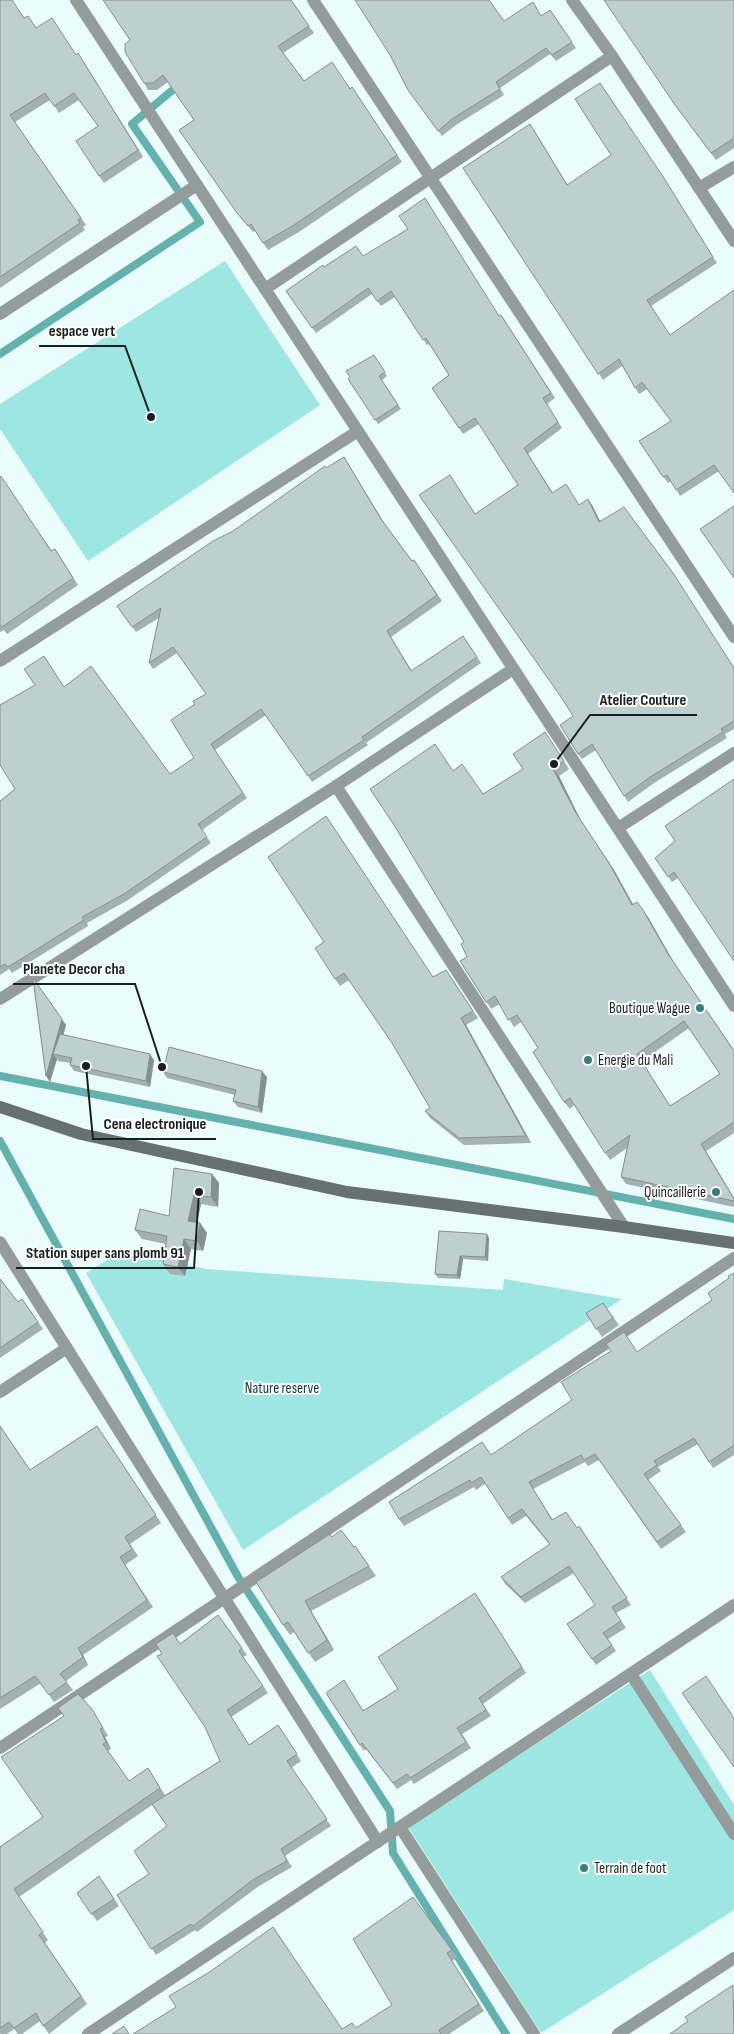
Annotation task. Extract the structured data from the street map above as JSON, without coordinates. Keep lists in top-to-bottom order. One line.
{"parks":["Nature reserve"],"places":["espace vert","Atelier Couture","Boutique Wague","Energie du Mali","Cena electronique","Planete Decor cha","Station super sans plomb 91","Quincaillerie","Terrain de foot"]}
